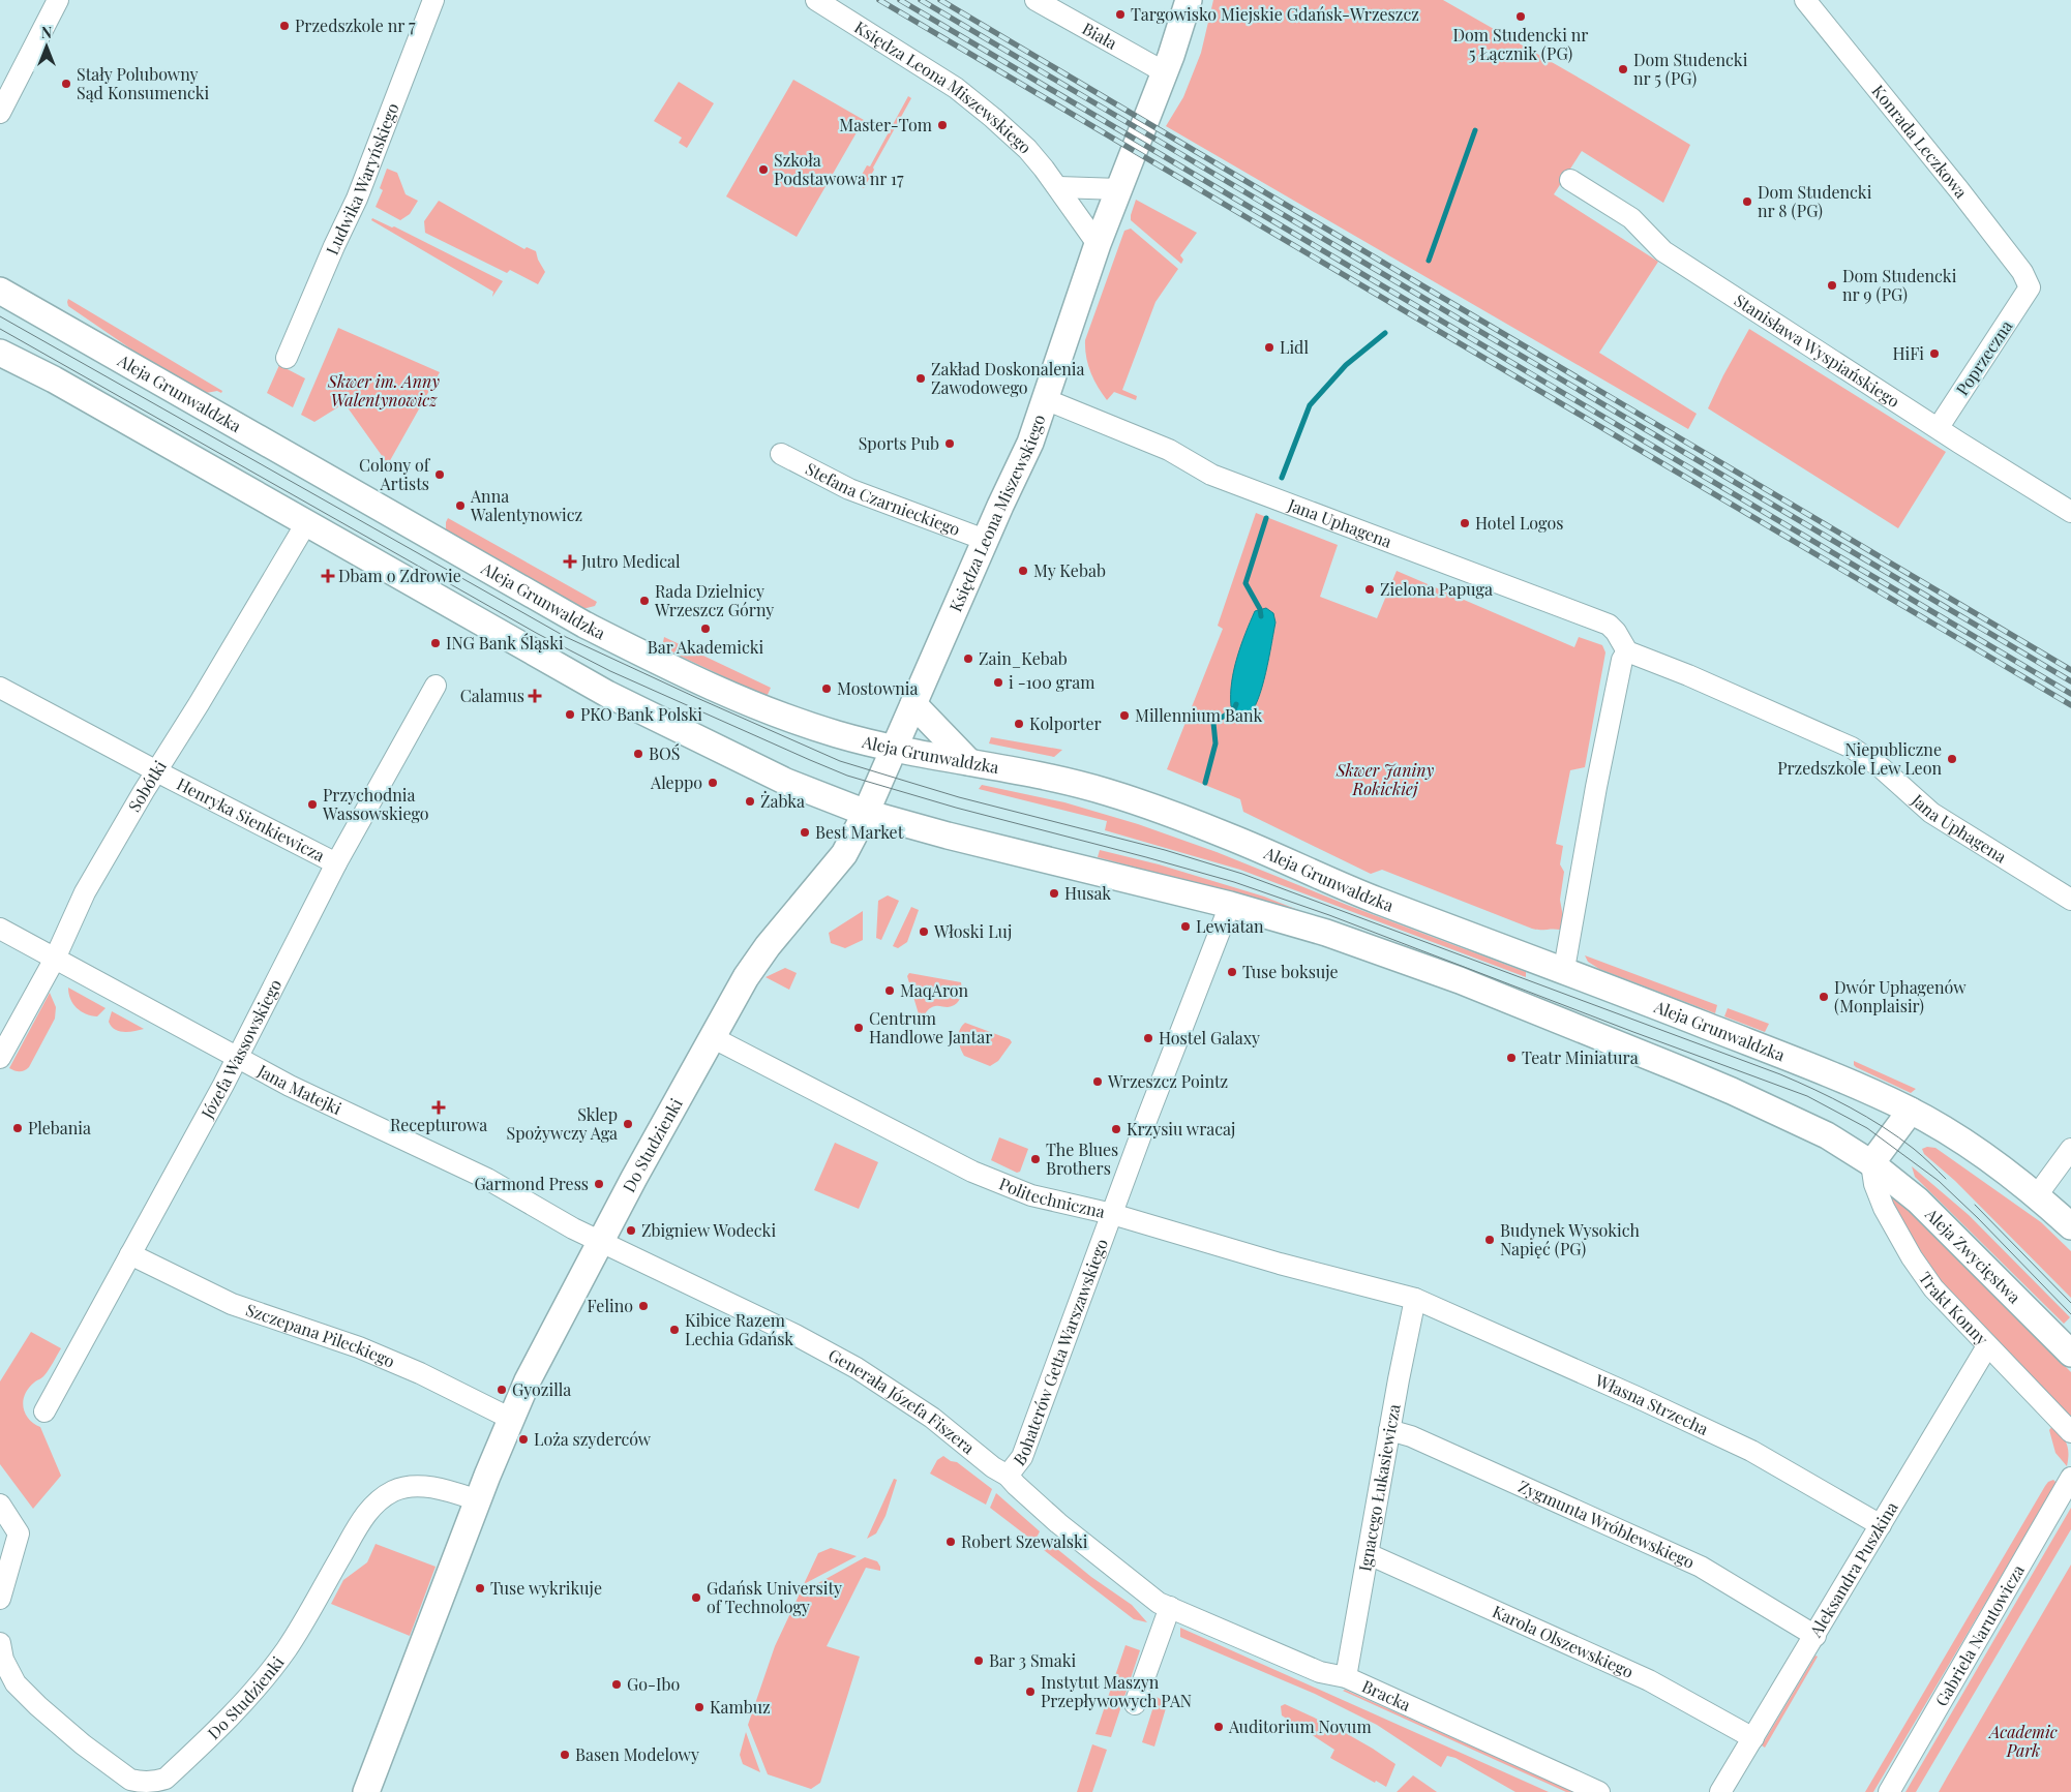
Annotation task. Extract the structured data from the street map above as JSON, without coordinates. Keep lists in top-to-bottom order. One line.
{"streets":{"main road":["Księdza Leona Miszewskiego","Aleja Grunwaldzka","Do Studzienki","Aleja Zwycięstwa"],"street":["Biała","Konrada Leczkowa","Ludwika Waryńskiego","Stanisława Wyspiańskiego","Poprzeczna","Stefana Czarnieckiego","Jana Uphagena","Sobótki","Henryka Sienkiewicza","Józefa Wassowskiego","Jana Matejki","Politechniczna","Trakt Konny","Szczepana Pileckiego","Bohaterów Getta Warszawskiego","Generała Józefa Fiszera","Własna Strzecha","Ignacego Łukasiewicza","Zygmunta Wróblewskiego","Aleksandra Puszkina","Gabriela Narutowicza","Karola Olszewskiego","Bracka"]},"crossings":[["Biała","Księdza Leona Miszewskiego"],["Księdza Leona Miszewskiego","Aleja Grunwaldzka"],["Księdza Leona Miszewskiego","Stefana Czarnieckiego"],["Księdza Leona Miszewskiego","Jana Uphagena"],["Księdza Leona Miszewskiego","Do Studzienki"],["Konrada Leczkowa","Poprzeczna"],["Stanisława Wyspiańskiego","Poprzeczna"],["Sobótki","Henryka Sienkiewicza"],["Sobótki","Jana Matejki"],["Henryka Sienkiewicza","Józefa Wassowskiego"],["Józefa Wassowskiego","Jana Matejki"],["Józefa Wassowskiego","Szczepana Pileckiego"],["Jana Matejki","Do Studzienki"],["Jana Matejki","Generała Józefa Fiszera"],["Do Studzienki","Politechniczna"],["Do Studzienki","Szczepana Pileckiego"],["Do Studzienki","Generała Józefa Fiszera"],["Politechniczna","Bohaterów Getta Warszawskiego"],["Politechniczna","Własna Strzecha"],["Politechniczna","Ignacego Łukasiewicza"],["Aleja Zwycięstwa","Trakt Konny"],["Trakt Konny","Aleksandra Puszkina"],["Bohaterów Getta Warszawskiego","Generała Józefa Fiszera"],["Generała Józefa Fiszera","Bracka"],["Własna Strzecha","Ignacego Łukasiewicza"],["Własna Strzecha","Aleksandra Puszkina"],["Ignacego Łukasiewicza","Zygmunta Wróblewskiego"],["Ignacego Łukasiewicza","Karola Olszewskiego"],["Ignacego Łukasiewicza","Bracka"],["Zygmunta Wróblewskiego","Aleksandra Puszkina"],["Aleksandra Puszkina","Karola Olszewskiego"]],"parks":["Skwer im. Anny Walentynowicz","Skwer Janiny Rokickiej","Academic Park"],"places":{"other":["Targowisko Miejskie Gdańsk-Wrzeszcz","Dom Studencki nr 5 Łącznik (PG)","Przedszkole nr 7","Dom Studencki nr 5 (PG)","Stały Polubowny Sąd Konsumencki","Master-Tom","Szkoła Podstawowa nr 17","Dom Studencki nr 8 (PG)","Dom Studencki nr 9 (PG)","Lidl","HiFi","Zakład Doskonalenia Zawodowego","Sports Pub","Colony of Artists","Anna Walentynowicz","Hotel Logos","My Kebab","Zielona Papuga","Rada Dzielnicy Wrzeszcz Górny","Bar Akademicki","ING Bank Śląski","Zain_Kebab","i -100 gram","Mostownia","PKO Bank Polski","Millennium Bank","Kolporter","BOŚ","Niepubliczne Przedszkole Lew Leon","Aleppo","Żabka","Przychodnia Wassowskiego","Best Market","Husak","Lewiatan","Włoski Luj","Tuse boksuje","MaqAron","Dwór Uphagenów (Monplaisir)","Centrum Handlowe Jantar","Hostel Galaxy","Teatr Miniatura","Wrzeszcz Pointz","Sklep Spożywczy Aga","Plebania","Krzysiu wracaj","The Blues Brothers","Garmond Press","Zbigniew Wodecki","Budynek Wysokich Napięć (PG)","Felino","Kibice Razem Lechia Gdańsk","Gyozilla","Loża szyderców","Robert Szewalski","Tuse wykrikuje","Gdańsk University of Technology","Bar 3 Smaki","Go-Ibo","Instytut Maszyn Przepływowych PAN","Kambuz","Auditorium Novum","Basen Modelowy"],"health":["Jutro Medical","Dbam o Zdrowie","Calamus","Recepturowa"]},"north":"top"}
